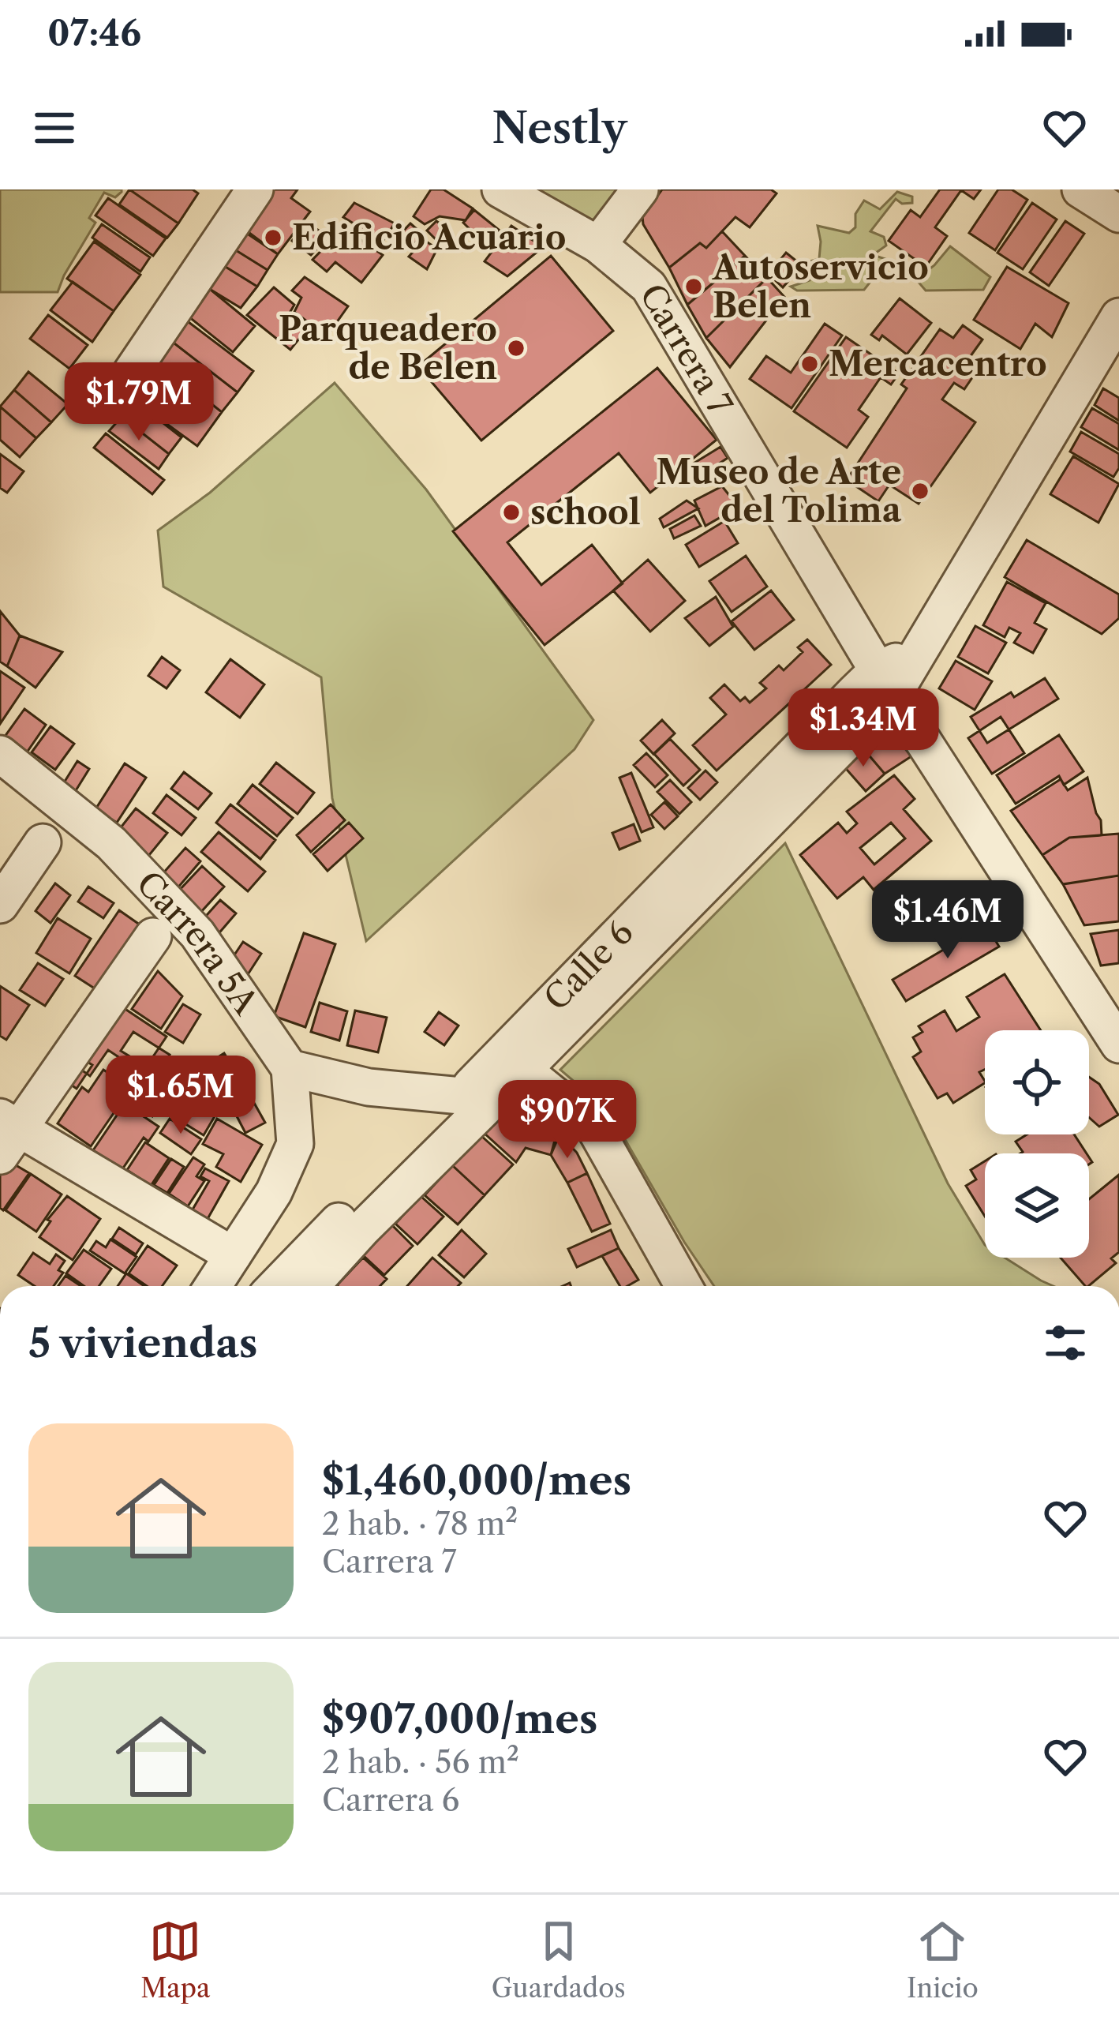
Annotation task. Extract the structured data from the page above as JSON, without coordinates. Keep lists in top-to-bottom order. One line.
{"streets":{"street":["Carrera 7","Carrera 5A","Calle 6"]},"crossings":[["Carrera 7","Calle 6"]],"places":["Edificio Acuario","Autoservicio Belen","Parqueadero de Belen","Mercacentro","Museo de Arte del Tolima","school"],"page":{"status":"07:46","header":"Nestly","price":["$1.79M","$1.34M","$1.46M","$1.65M","$907K"],"heading":"5 viviendas","list":[{"name":"$1,460,000/mes","note":"2 hab. · 78 m² · Carrera 7"},{"name":"$907,000/mes","note":"2 hab. · 56 m² · Carrera 6"}],"tabs":["Mapa","Guardados","Inicio"]}}
